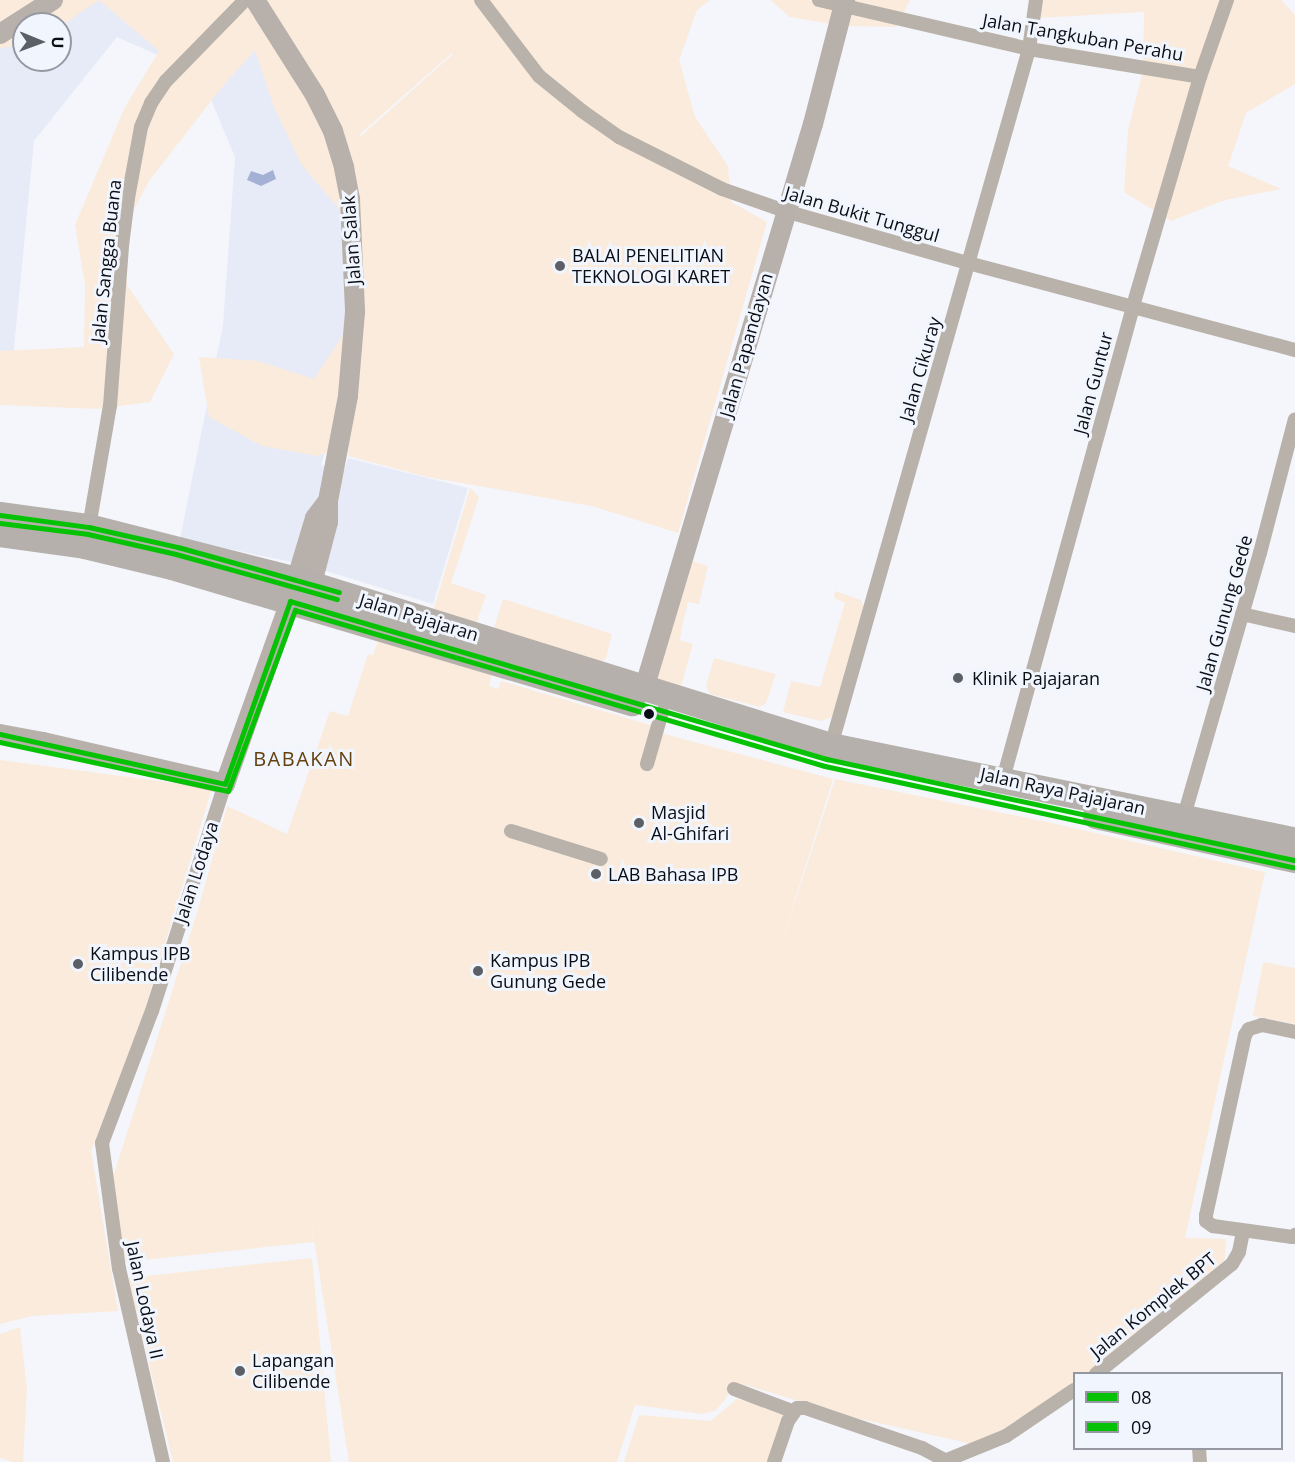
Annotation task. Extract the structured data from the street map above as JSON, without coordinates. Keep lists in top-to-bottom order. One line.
{"streets":{"highway":["Jalan Pajajaran","Jalan Raya Pajajaran"],"street":["Jalan Tangkuban Perahu","Jalan Bukit Tunggul","Jalan Salak","Jalan Sangga Buana","Jalan Papandayan","Jalan Cikuray","Jalan Guntur","Jalan Gunung Gede","Jalan Lodaya","Jalan Lodaya II","Jalan Komplek BPT"]},"crossings":[["Jalan Tangkuban Perahu","Jalan Papandayan"],["Jalan Tangkuban Perahu","Jalan Cikuray"],["Jalan Tangkuban Perahu","Jalan Guntur"],["Jalan Bukit Tunggul","Jalan Papandayan"],["Jalan Bukit Tunggul","Jalan Cikuray"],["Jalan Bukit Tunggul","Jalan Guntur"],["Jalan Salak","Jalan Pajajaran"],["Jalan Salak","Jalan Lodaya"],["Jalan Sangga Buana","Jalan Pajajaran"],["Jalan Papandayan","Jalan Pajajaran"],["Jalan Cikuray","Jalan Pajajaran"],["Jalan Cikuray","Jalan Raya Pajajaran"],["Jalan Guntur","Jalan Raya Pajajaran"],["Jalan Gunung Gede","Jalan Raya Pajajaran"],["Jalan Pajajaran","Jalan Raya Pajajaran"],["Jalan Pajajaran","Jalan Lodaya"],["Jalan Lodaya","Jalan Lodaya II"]],"districts":["BABAKAN"],"places":["BALAI PENELITIAN TEKNOLOGI KARET","Klinik Pajajaran","Masjid Al-Ghifari","LAB Bahasa IPB","Kampus IPB Cilibende","Kampus IPB Gunung Gede","Lapangan Cilibende"],"lines":["transit line 08","transit line 09"],"legend":["08","09"],"north":"right"}
